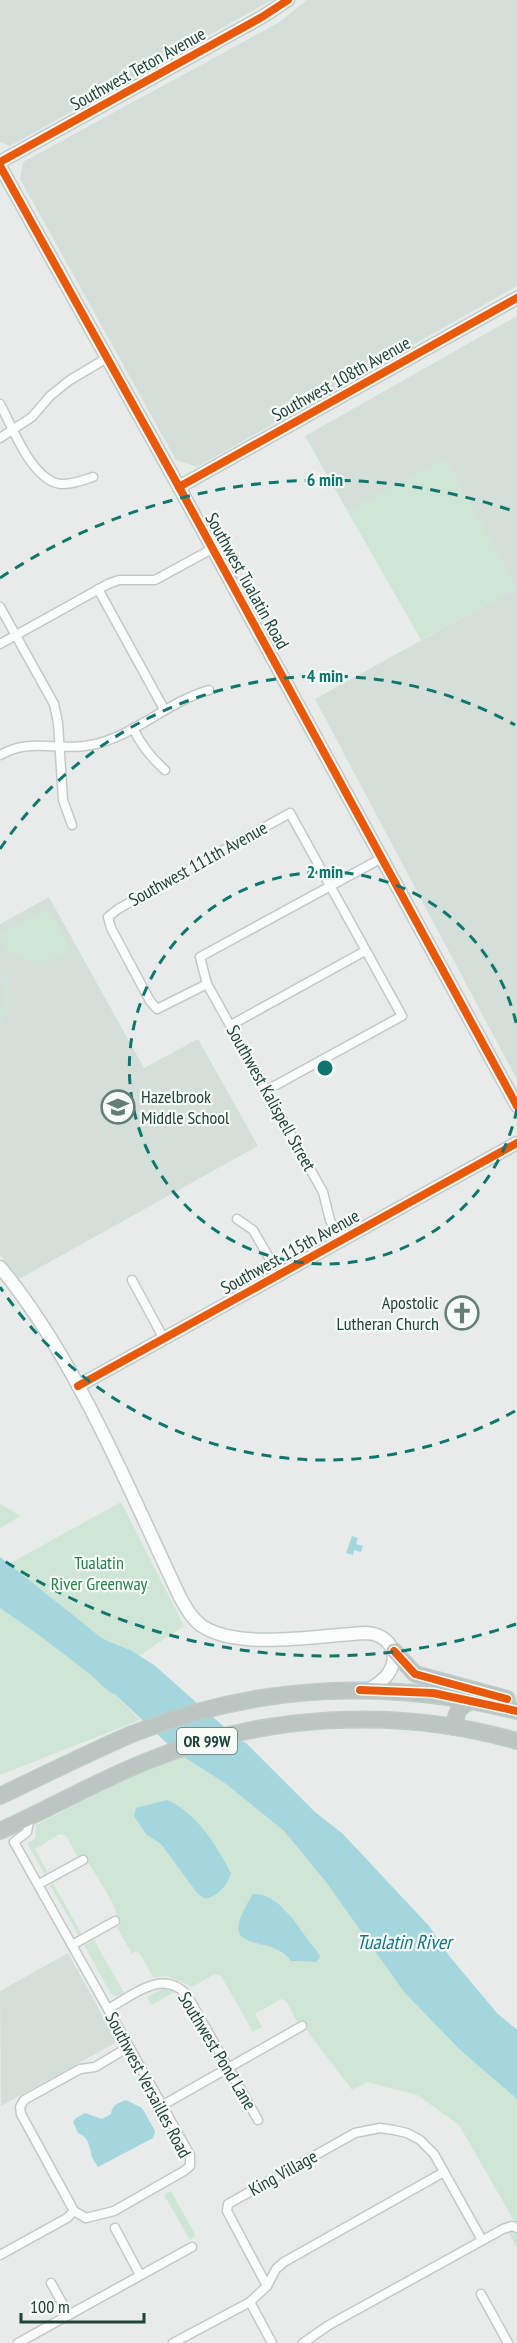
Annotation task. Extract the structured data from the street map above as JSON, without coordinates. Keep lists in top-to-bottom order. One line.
{"streets":{"highway":["OR 99W"],"street":["Southwest Teton Avenue","Southwest 108th Avenue","Southwest Tualatin Road","Southwest 111th Avenue","Southwest Kalispell Street","Southwest 115th Avenue","Southwest Pond Lane","Southwest Versailles Road","King Village"]},"crossings":[["Southwest Teton Avenue","Southwest Tualatin Road"],["Southwest 108th Avenue","Southwest Tualatin Road"],["Southwest 111th Avenue","Southwest Kalispell Street"],["Southwest Kalispell Street","Southwest 115th Avenue"],["OR 99W","Southwest Versailles Road"],["Southwest Pond Lane","Southwest Versailles Road"]],"water":["Tualatin River"],"parks":["Tualatin River Greenway"],"places":{"school or university":["Hazelbrook Middle School"],"church":["Apostolic Lutheran Church"]},"scale_bar":"100 m","rings":["6 min","4 min","2 min"]}
